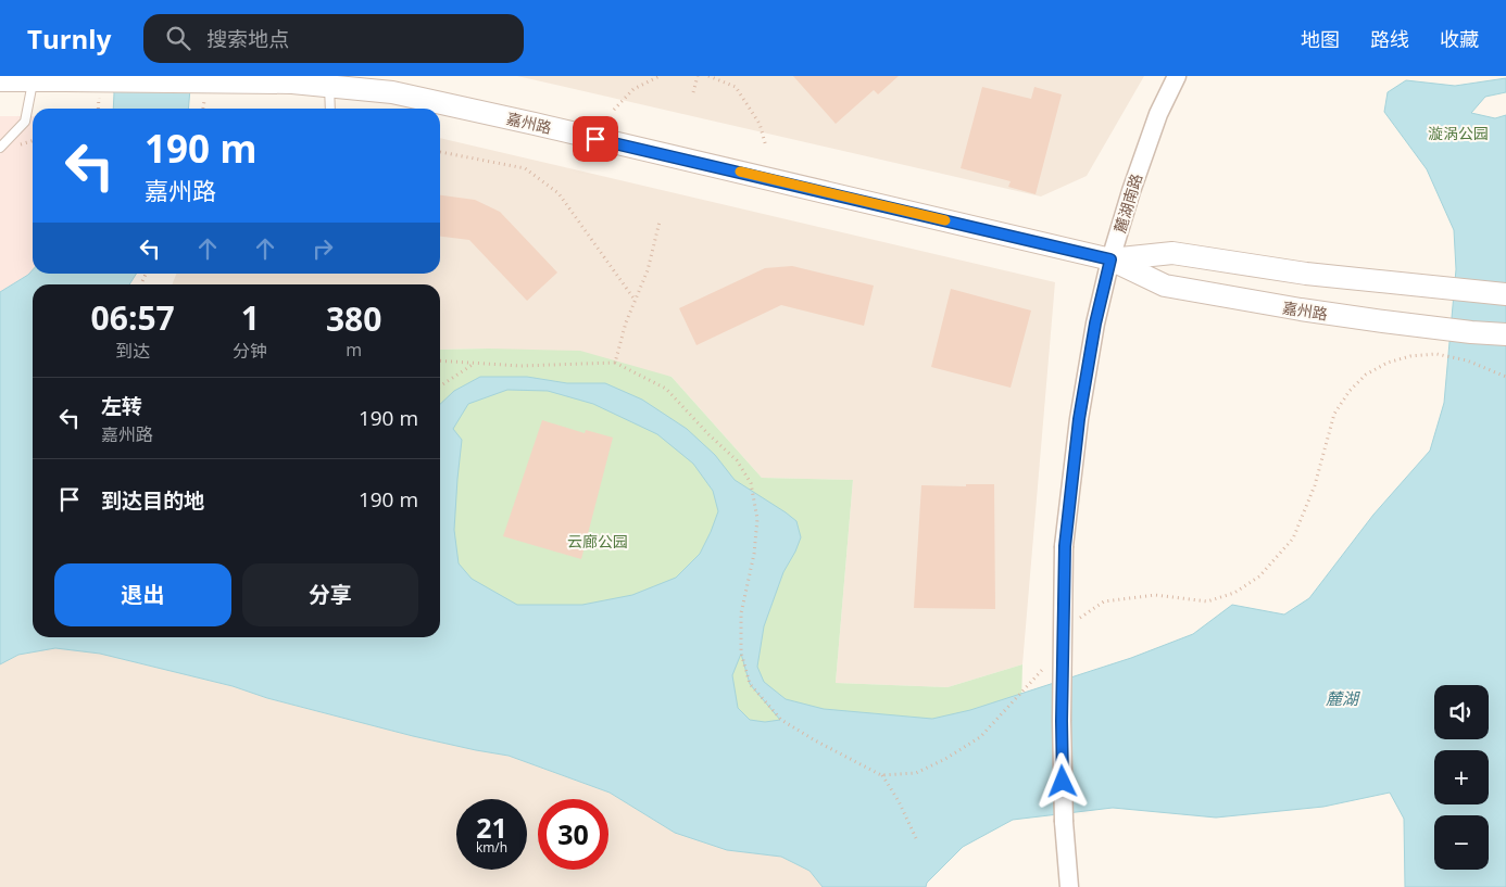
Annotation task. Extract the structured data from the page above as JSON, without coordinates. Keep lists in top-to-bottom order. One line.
{"streets":{"street":["嘉州路","麓湖南路"]},"crossings":[["嘉州路","麓湖南路"]],"water":["麓湖"],"parks":["漩涡公园","云廊公园"],"page":{"header":"Turnly","search":"搜索地点","nav":["地图","路线","收藏"],"turn":["190 m","嘉州路"],"eta":["06:57","到达","1","分钟","380","m"],"list":[{"name":"左转","note":"嘉州路","value":"190 m"},{"name":"到达目的地","value":"190 m"}],"buttons":["退出","分享"],"map_buttons":["+","−"],"speed":"21 km/h","limit":"30"}}
